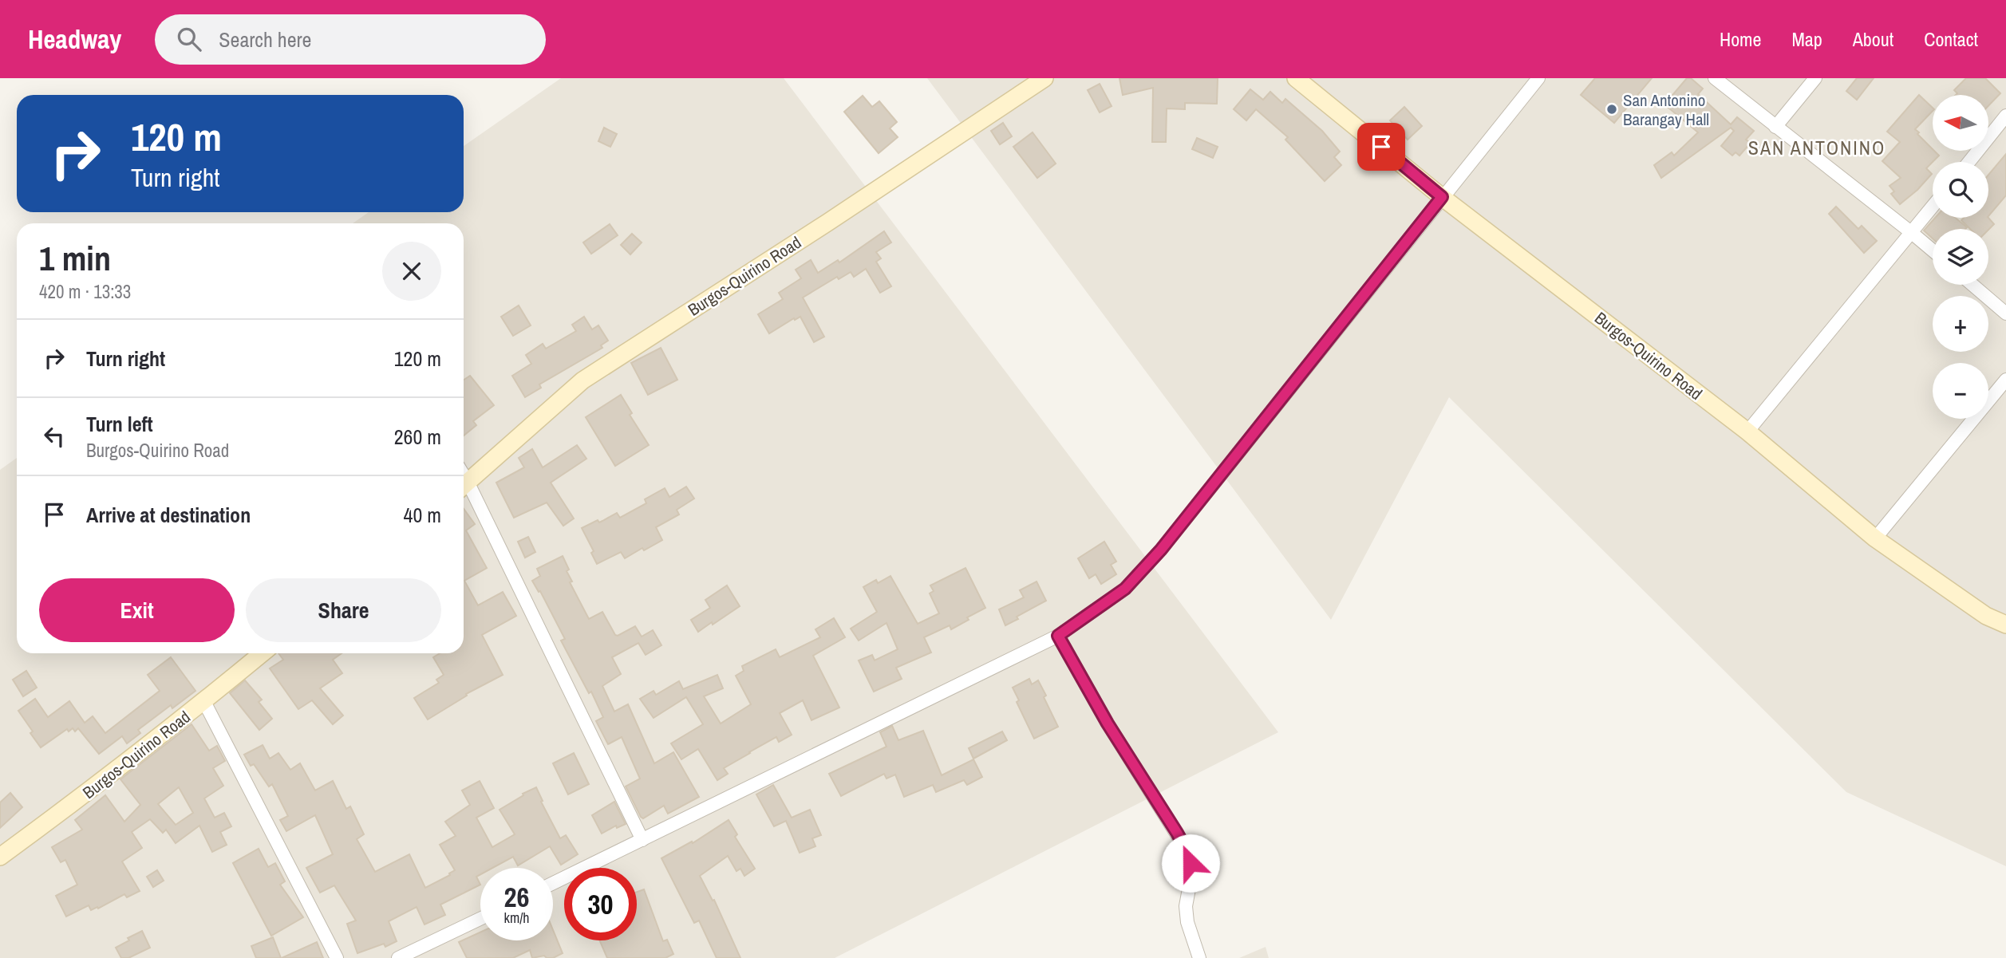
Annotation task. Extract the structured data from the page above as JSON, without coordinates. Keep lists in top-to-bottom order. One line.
{"streets":{"street":["Burgos-Quirino Road"]},"districts":["SAN ANTONINO"],"places":["San Antonino Barangay Hall"],"north":"left","page":{"header":"Headway","search":"Search here","nav":["Home","Map","About","Contact"],"map_buttons":["+","−"],"turn":["120 m","Turn right"],"heading":["1 min","420 m · 13:33"],"list":[{"name":"Turn right","value":"120 m"},{"name":"Turn left","note":"Burgos-Quirino Road","value":"260 m"},{"name":"Arrive at destination","value":"40 m"}],"buttons":["Exit","Share"],"speed":"26 km/h","limit":"30"}}
